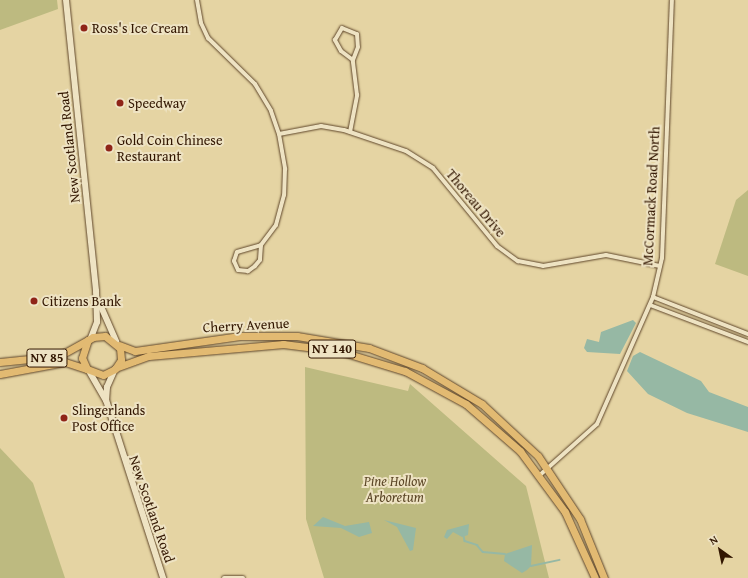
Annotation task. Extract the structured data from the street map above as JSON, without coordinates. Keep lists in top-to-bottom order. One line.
{"streets":{"main road":["Cherry Avenue","NY 140","NY 85"],"street":["New Scotland Road","McCormack Road North","Thoreau Drive"]},"crossings":[["New Scotland Road","Cherry Avenue"],["New Scotland Road","NY 85"],["McCormack Road North","Thoreau Drive"],["McCormack Road North","Cherry Avenue"],["Cherry Avenue","NY 85"]],"parks":["Pine Hollow Arboretum"],"places":["Ross's Ice Cream","Speedway","Gold Coin Chinese Restaurant","Citizens Bank","Slingerlands Post Office"],"north":"top left"}
